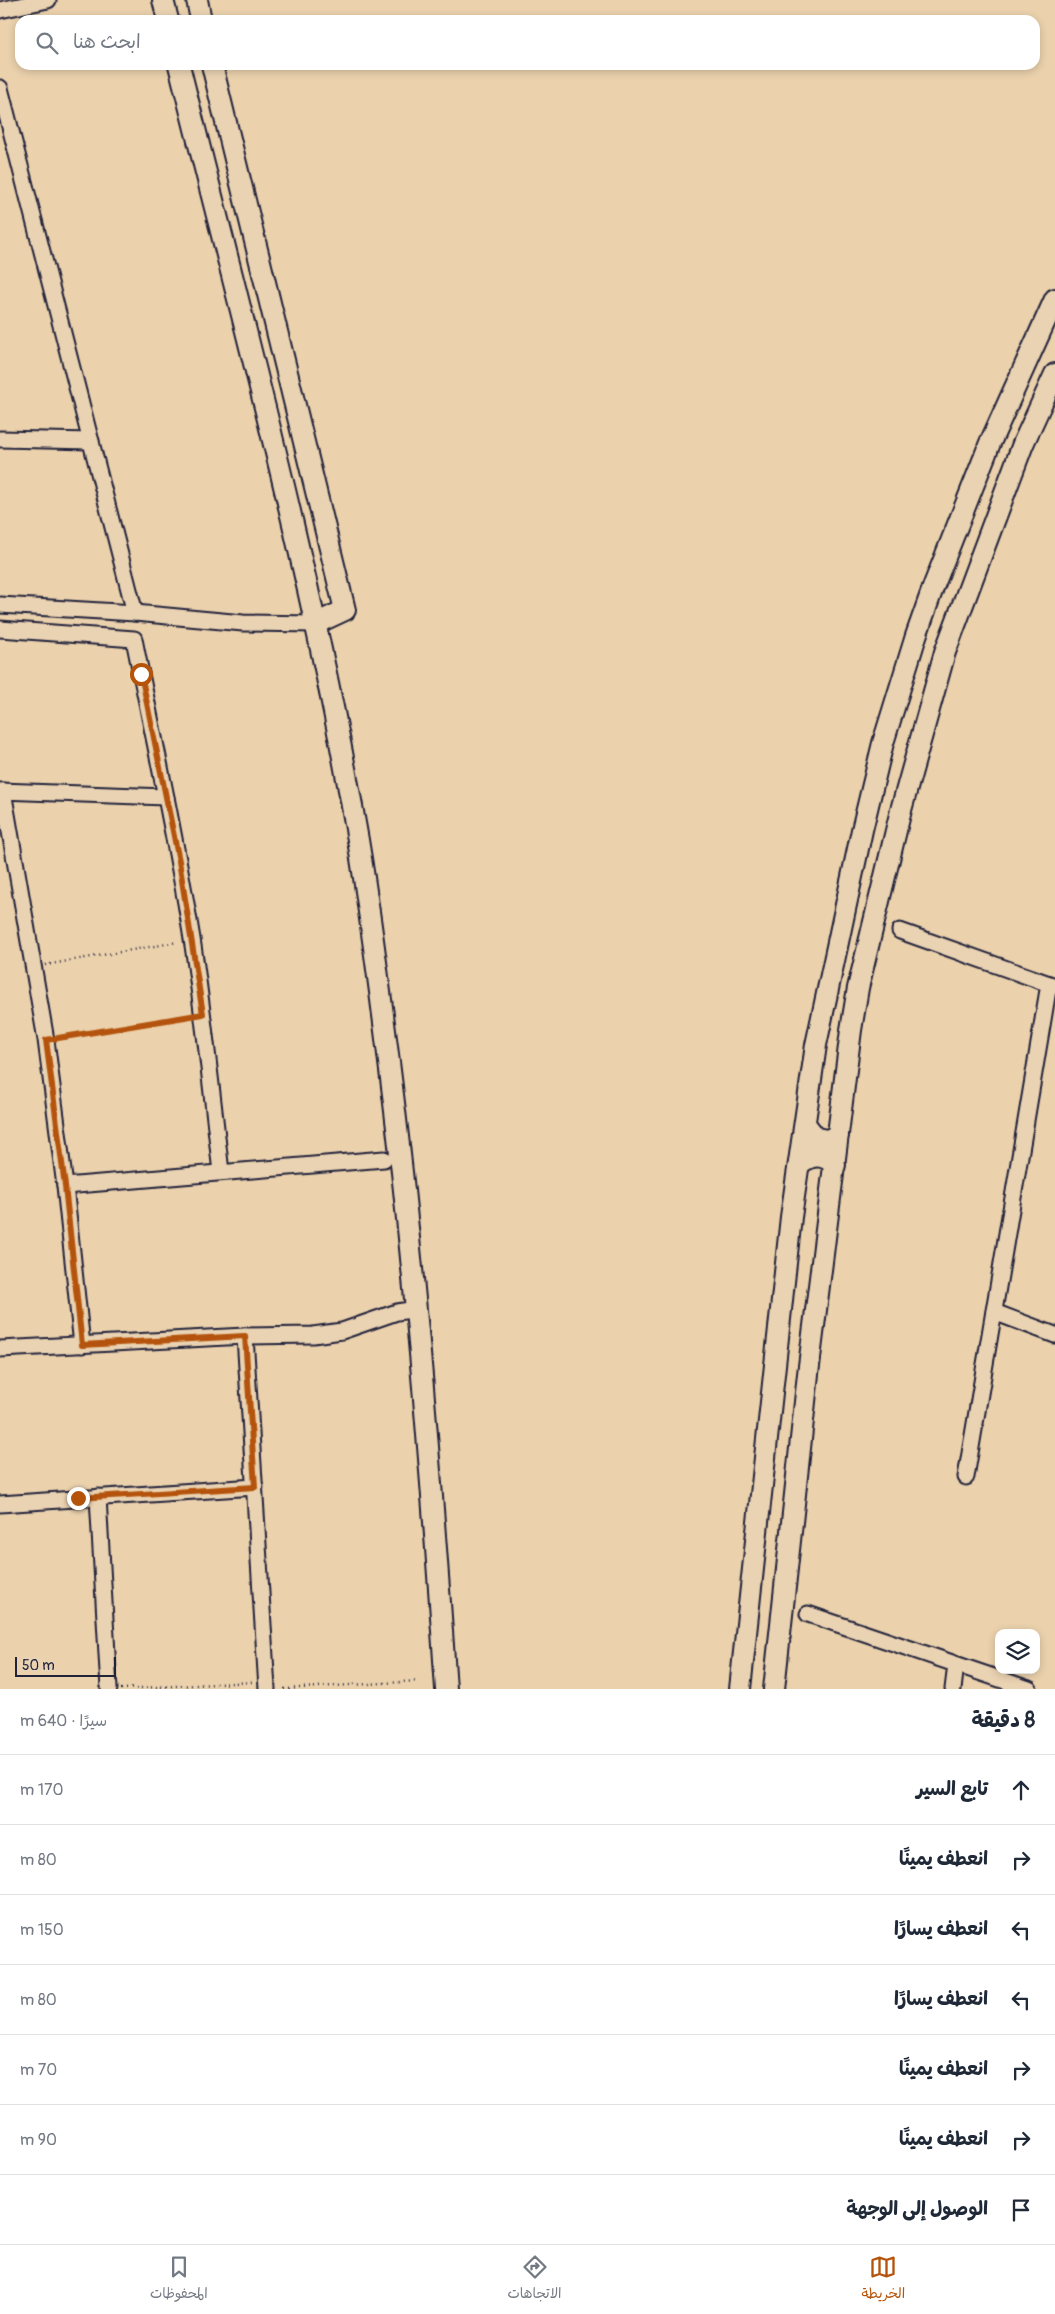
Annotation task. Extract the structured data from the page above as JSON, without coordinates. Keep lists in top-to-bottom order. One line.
{"scale_bar":"50 m","page":{"search":"ابحث هنا","scale":"50 m","heading":["8 دقيقة","سيرًا · 640 m"],"list":[["تابع السير","170 m"],["انعطف يمينًا","80 m"],["انعطف يسارًا","150 m"],["انعطف يسارًا","80 m"],["انعطف يمينًا","70 m"],["انعطف يمينًا","90 m"],"الوصول إلى الوجهة"],"nav":["الخريطة","الاتجاهات","المحفوظات"]}}
